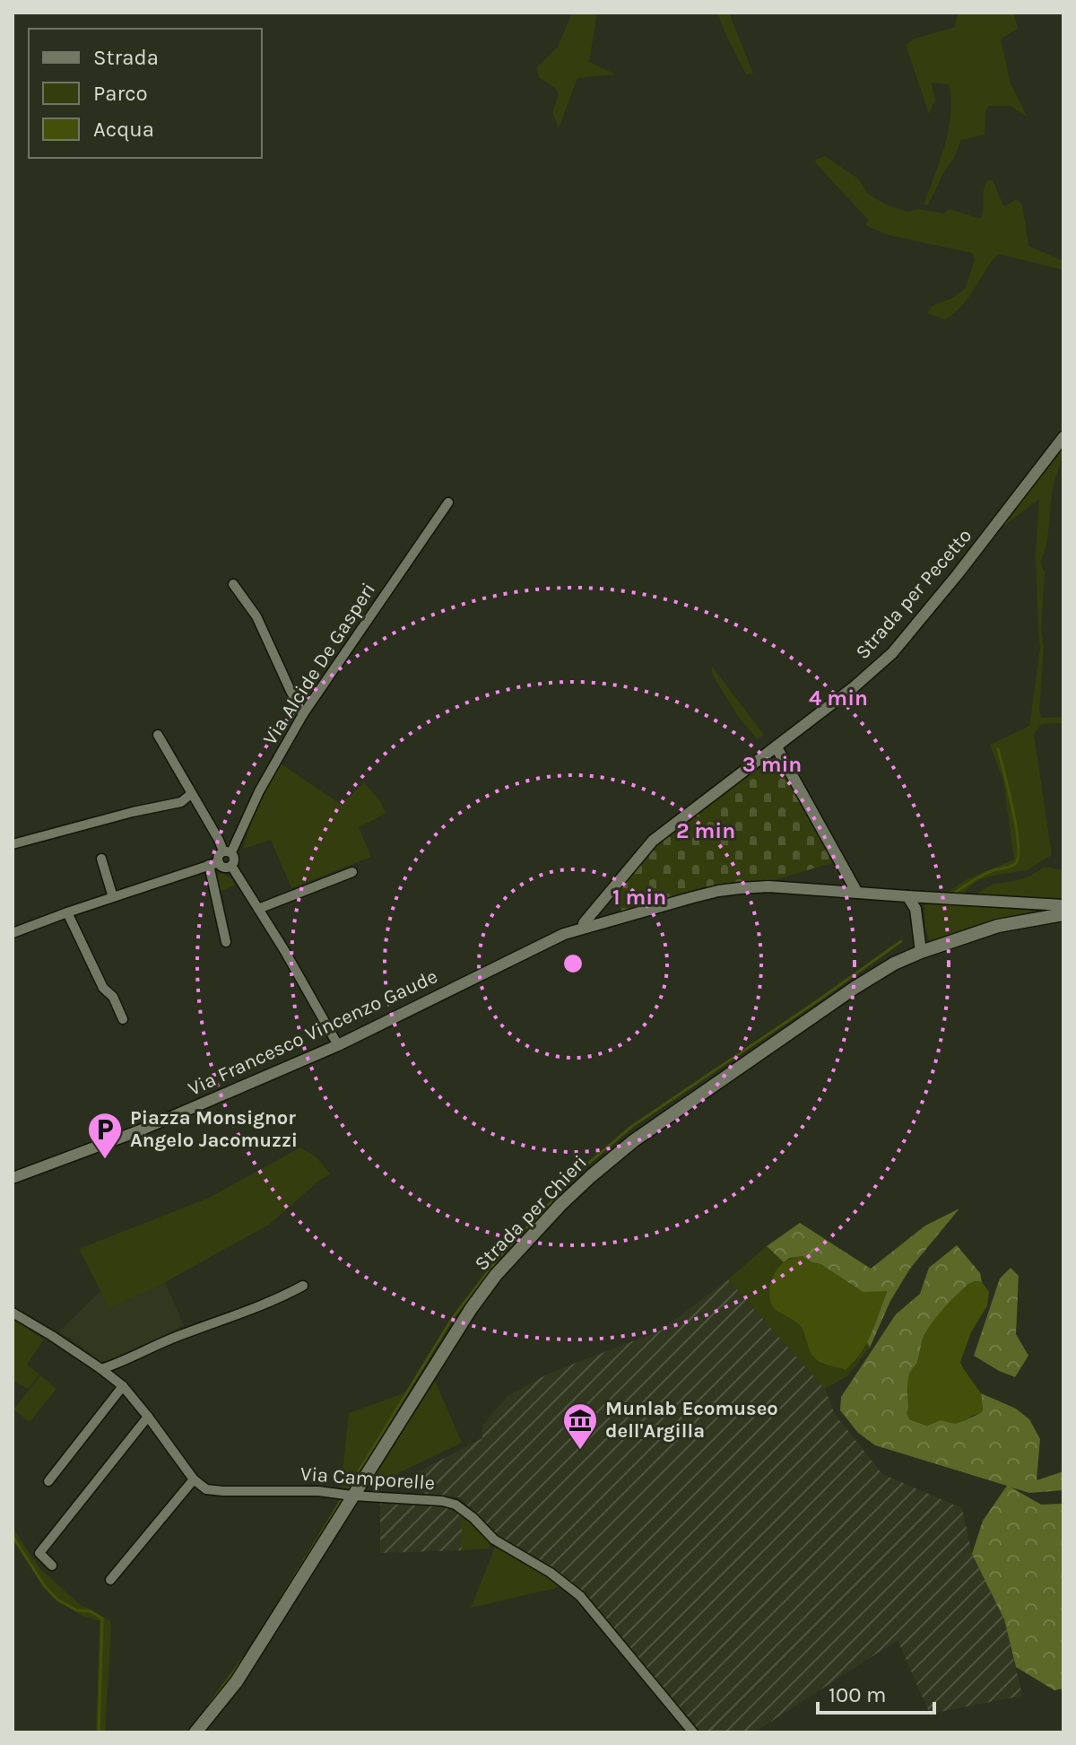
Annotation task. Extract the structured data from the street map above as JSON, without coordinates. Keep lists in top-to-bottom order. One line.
{"streets":{"main road":["Strada per Chieri"],"street":["Strada per Pecetto","Via Alcide De Gasperi","Via Francesco Vincenzo Gaude","Via Camporelle"]},"crossings":[["Strada per Pecetto","Via Francesco Vincenzo Gaude"],["Strada per Chieri","Via Camporelle"]],"places":{"parking":["Piazza Monsignor Angelo Jacomuzzi"],"museum":["Munlab Ecomuseo dell'Argilla"]},"legend":["Strada","Parco","Acqua"],"scale_bar":"100 m","rings":["4 min","3 min","2 min","1 min"]}
